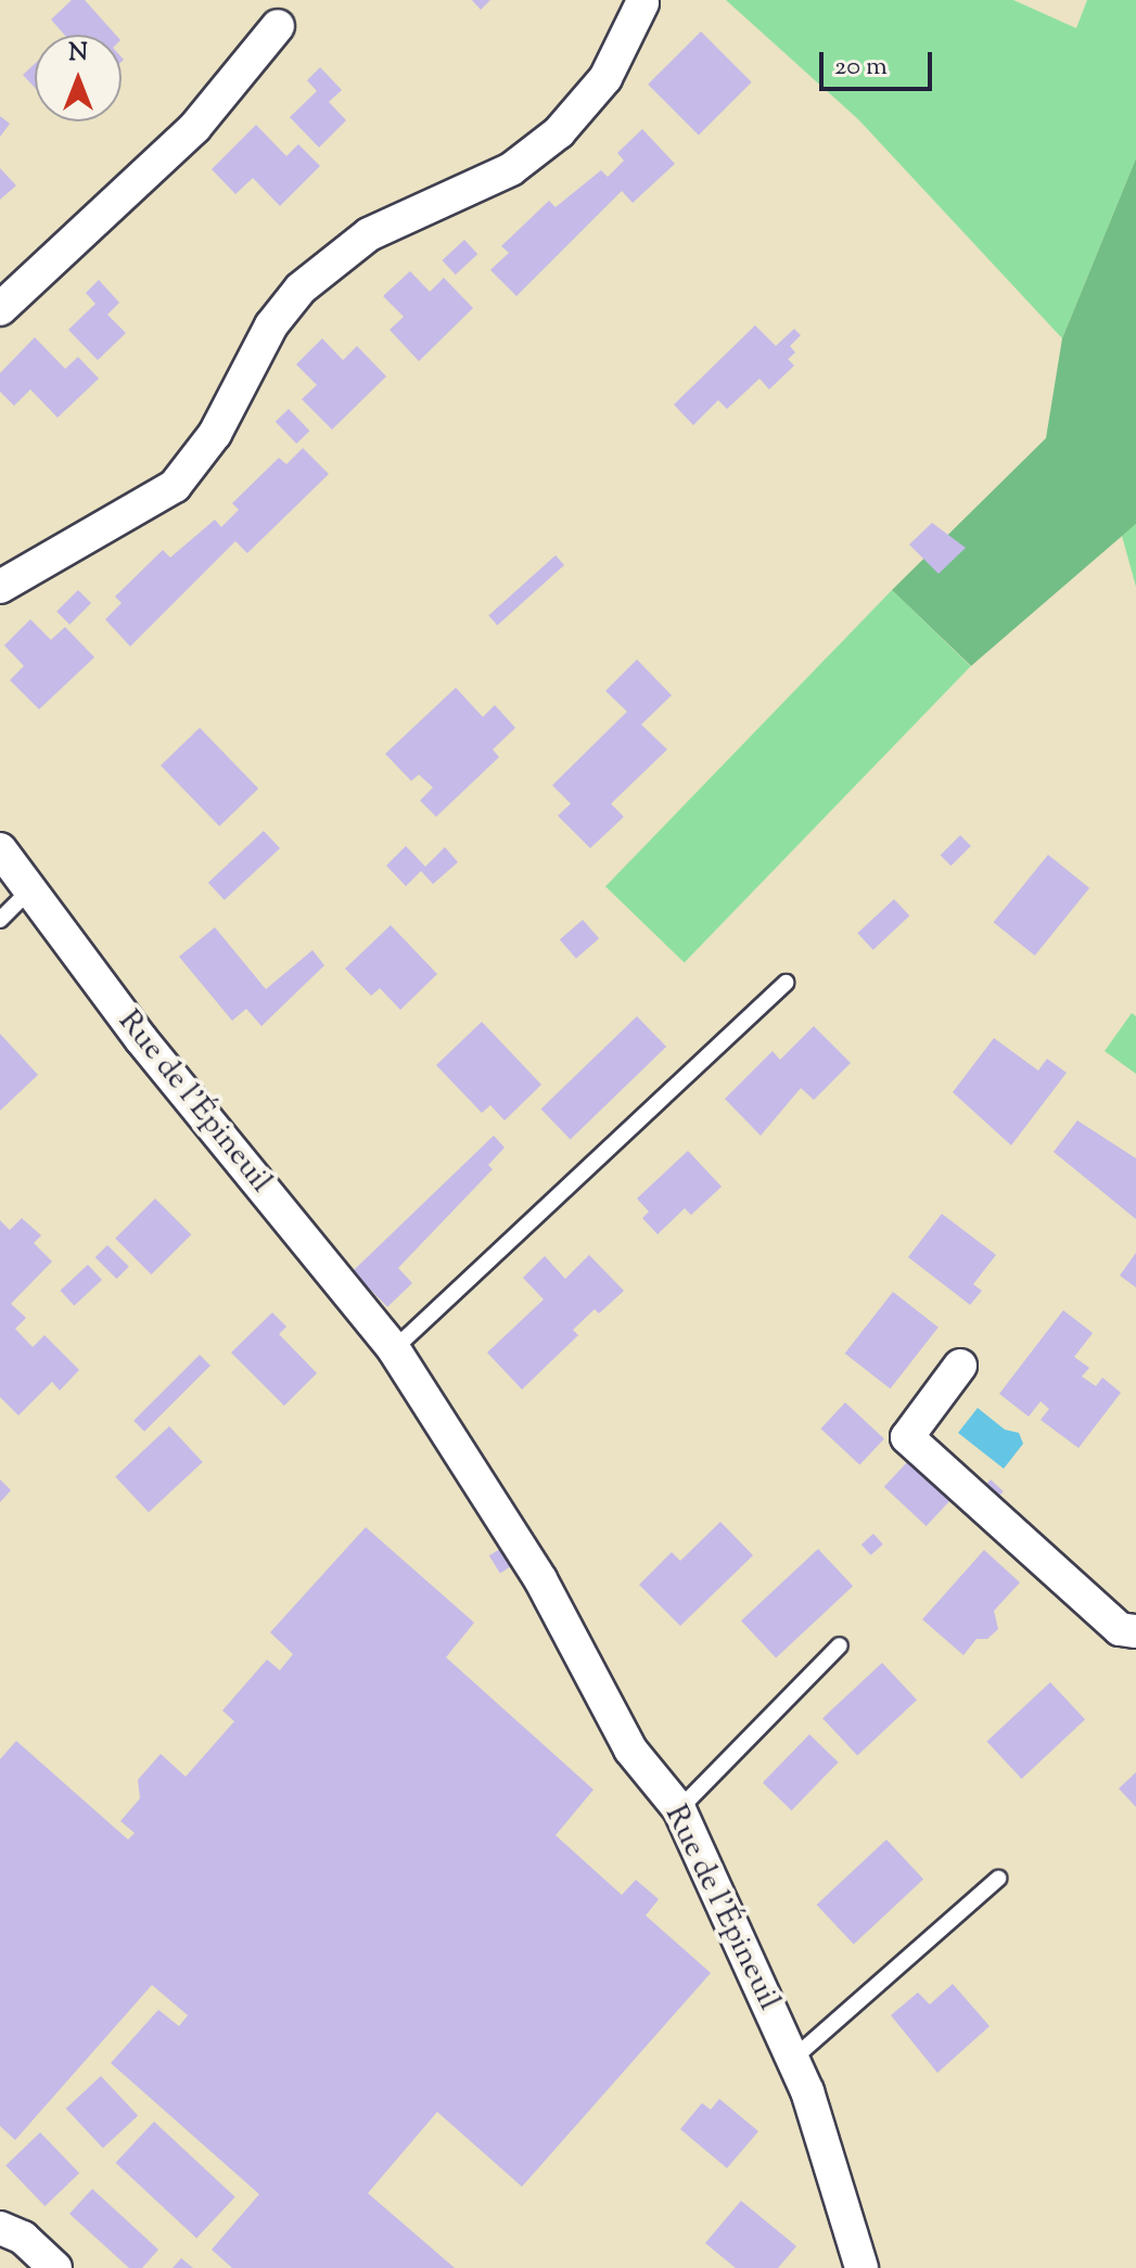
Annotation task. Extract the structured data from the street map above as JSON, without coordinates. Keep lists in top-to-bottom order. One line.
{"streets":{"street":["Rue de l'Épineuil"]},"scale_bar":"20 m","north":"top"}
